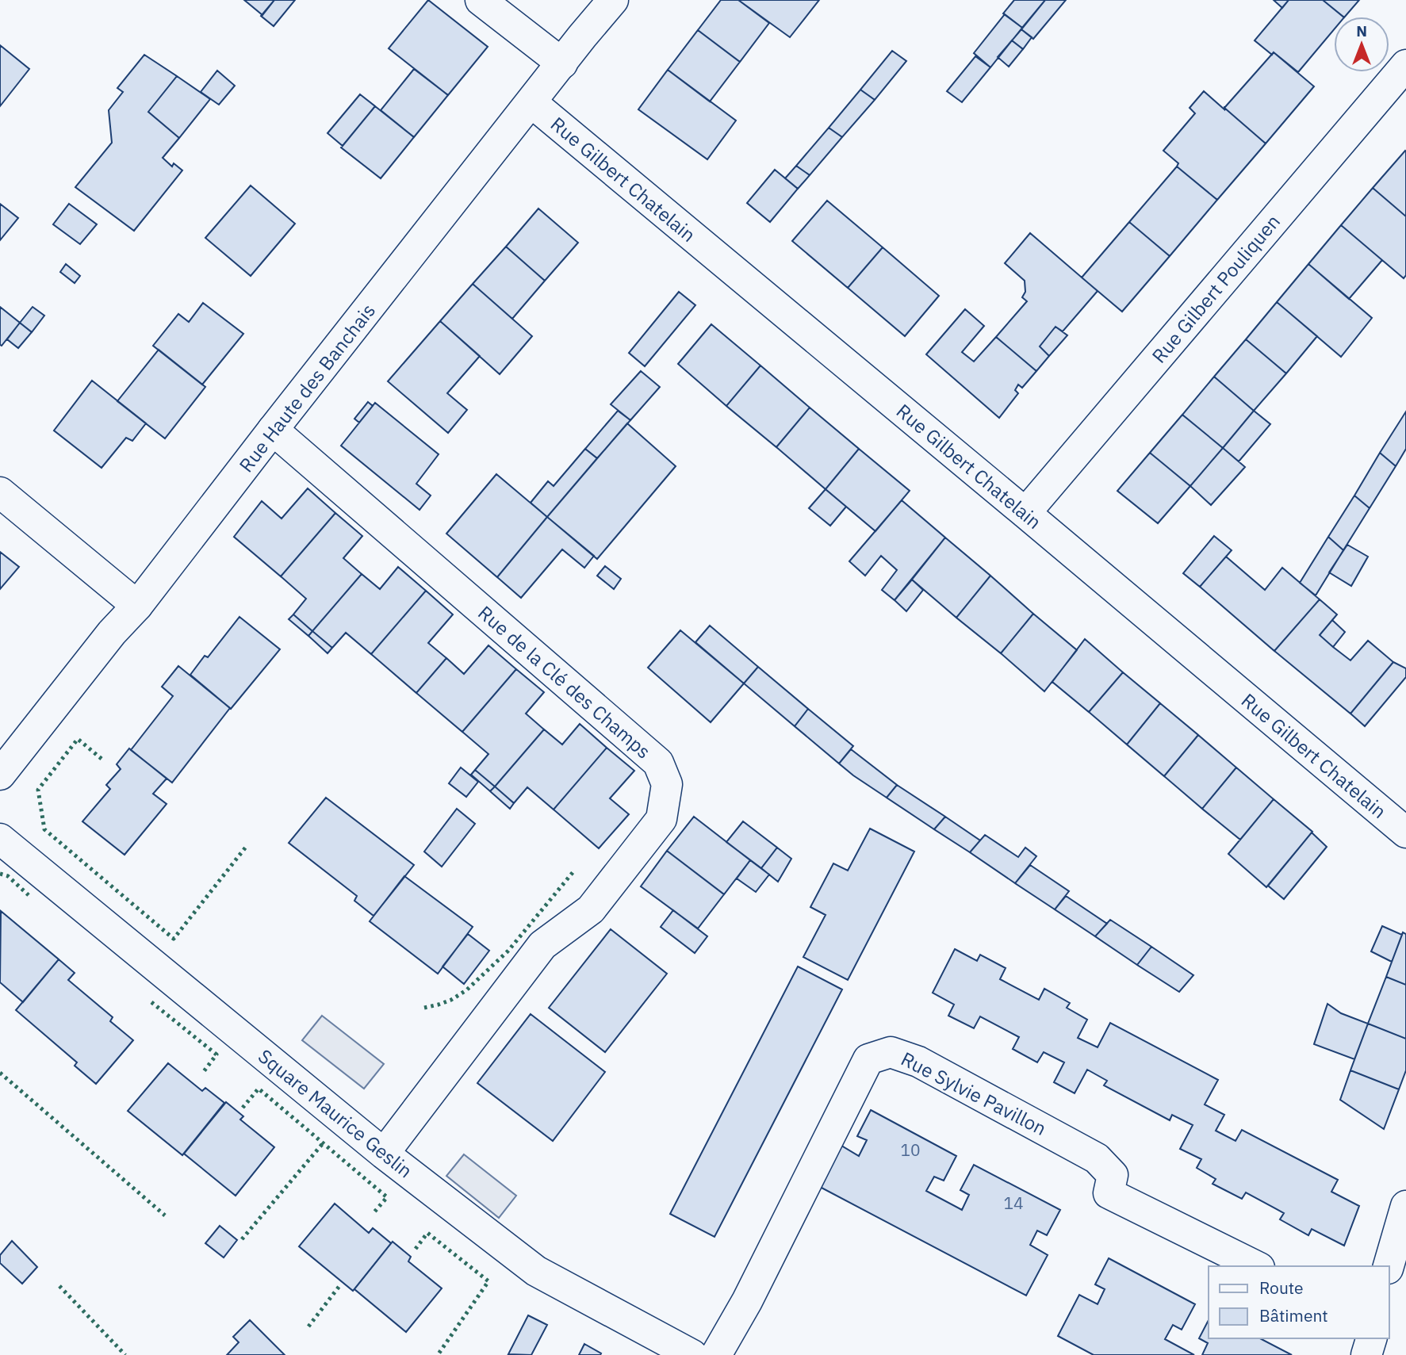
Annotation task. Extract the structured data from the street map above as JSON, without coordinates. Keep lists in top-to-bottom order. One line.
{"streets":{"street":["Rue Gilbert Chatelain","Rue Gilbert Pouliquen","Rue Haute des Banchais","Rue de la Clé des Champs","Rue Sylvie Pavillon","Square Maurice Geslin"]},"crossings":[["Rue Gilbert Chatelain","Rue Gilbert Pouliquen"],["Rue Gilbert Chatelain","Rue Haute des Banchais"],["Rue Haute des Banchais","Rue de la Clé des Champs"],["Rue de la Clé des Champs","Square Maurice Geslin"]],"house_numbers":["10","14"],"legend":["Route","Bâtiment"],"north":"top"}
